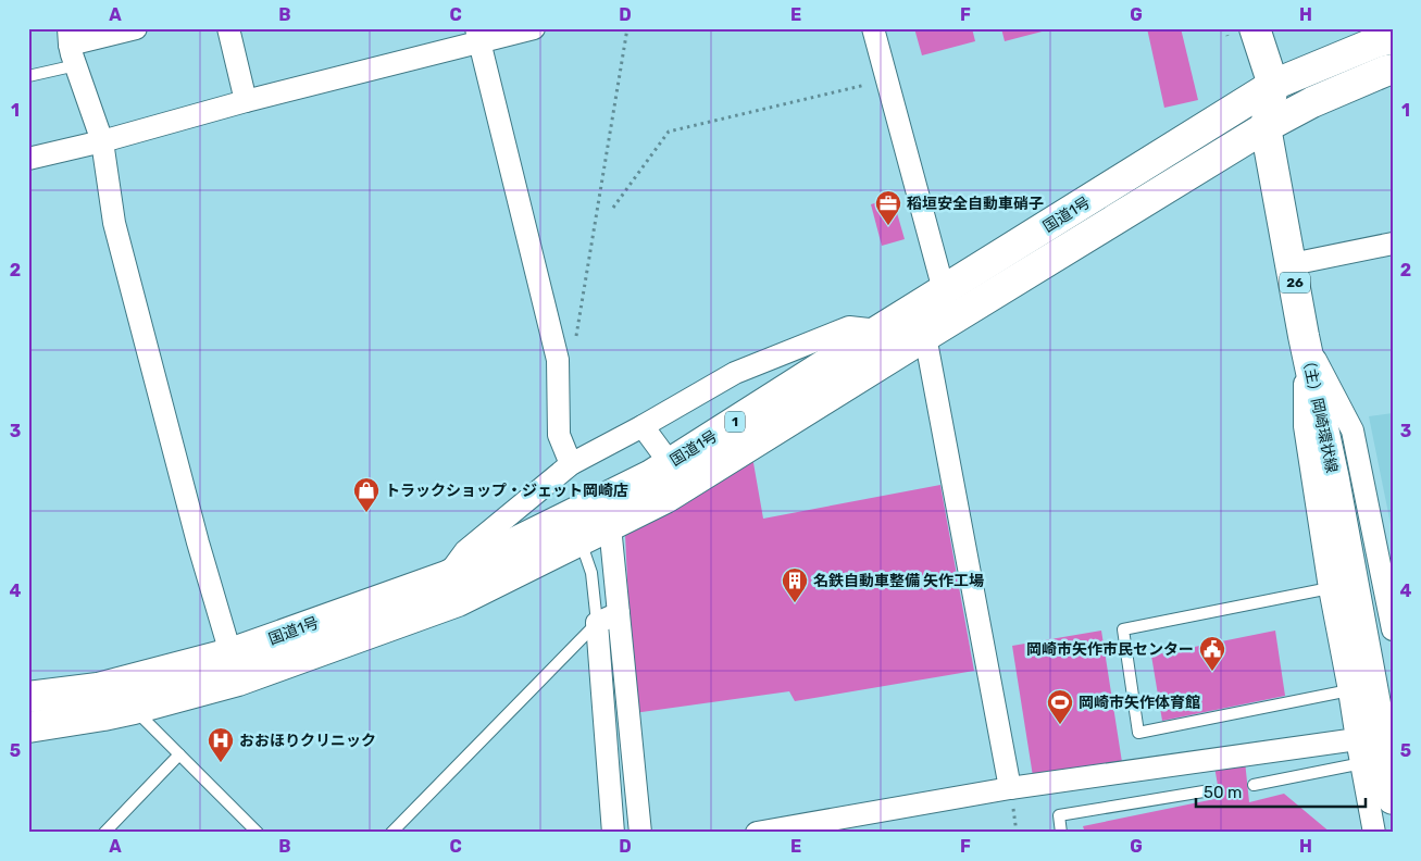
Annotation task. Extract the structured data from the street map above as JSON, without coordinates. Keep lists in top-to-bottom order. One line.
{"streets":{"main road":["国道1号","26","（主）岡崎環状線","1"]},"crossings":[["国道1号","（主）岡崎環状線"]],"places":{"office":["稻垣安全自動車硝子"],"shop":["トラックショップ・ジェット岡崎店"],"building":["名鉄自動車整備 矢作工場"],"public building":["岡崎市矢作市民センター"],"sports":["岡崎市矢作体育館"],"hospital":["おおほりクリニック"]},"scale_bar":"50 m","grid":{"columns":["A","B","C","D","E","F","G","H"],"rows":["1","2","3","4","5"]}}
